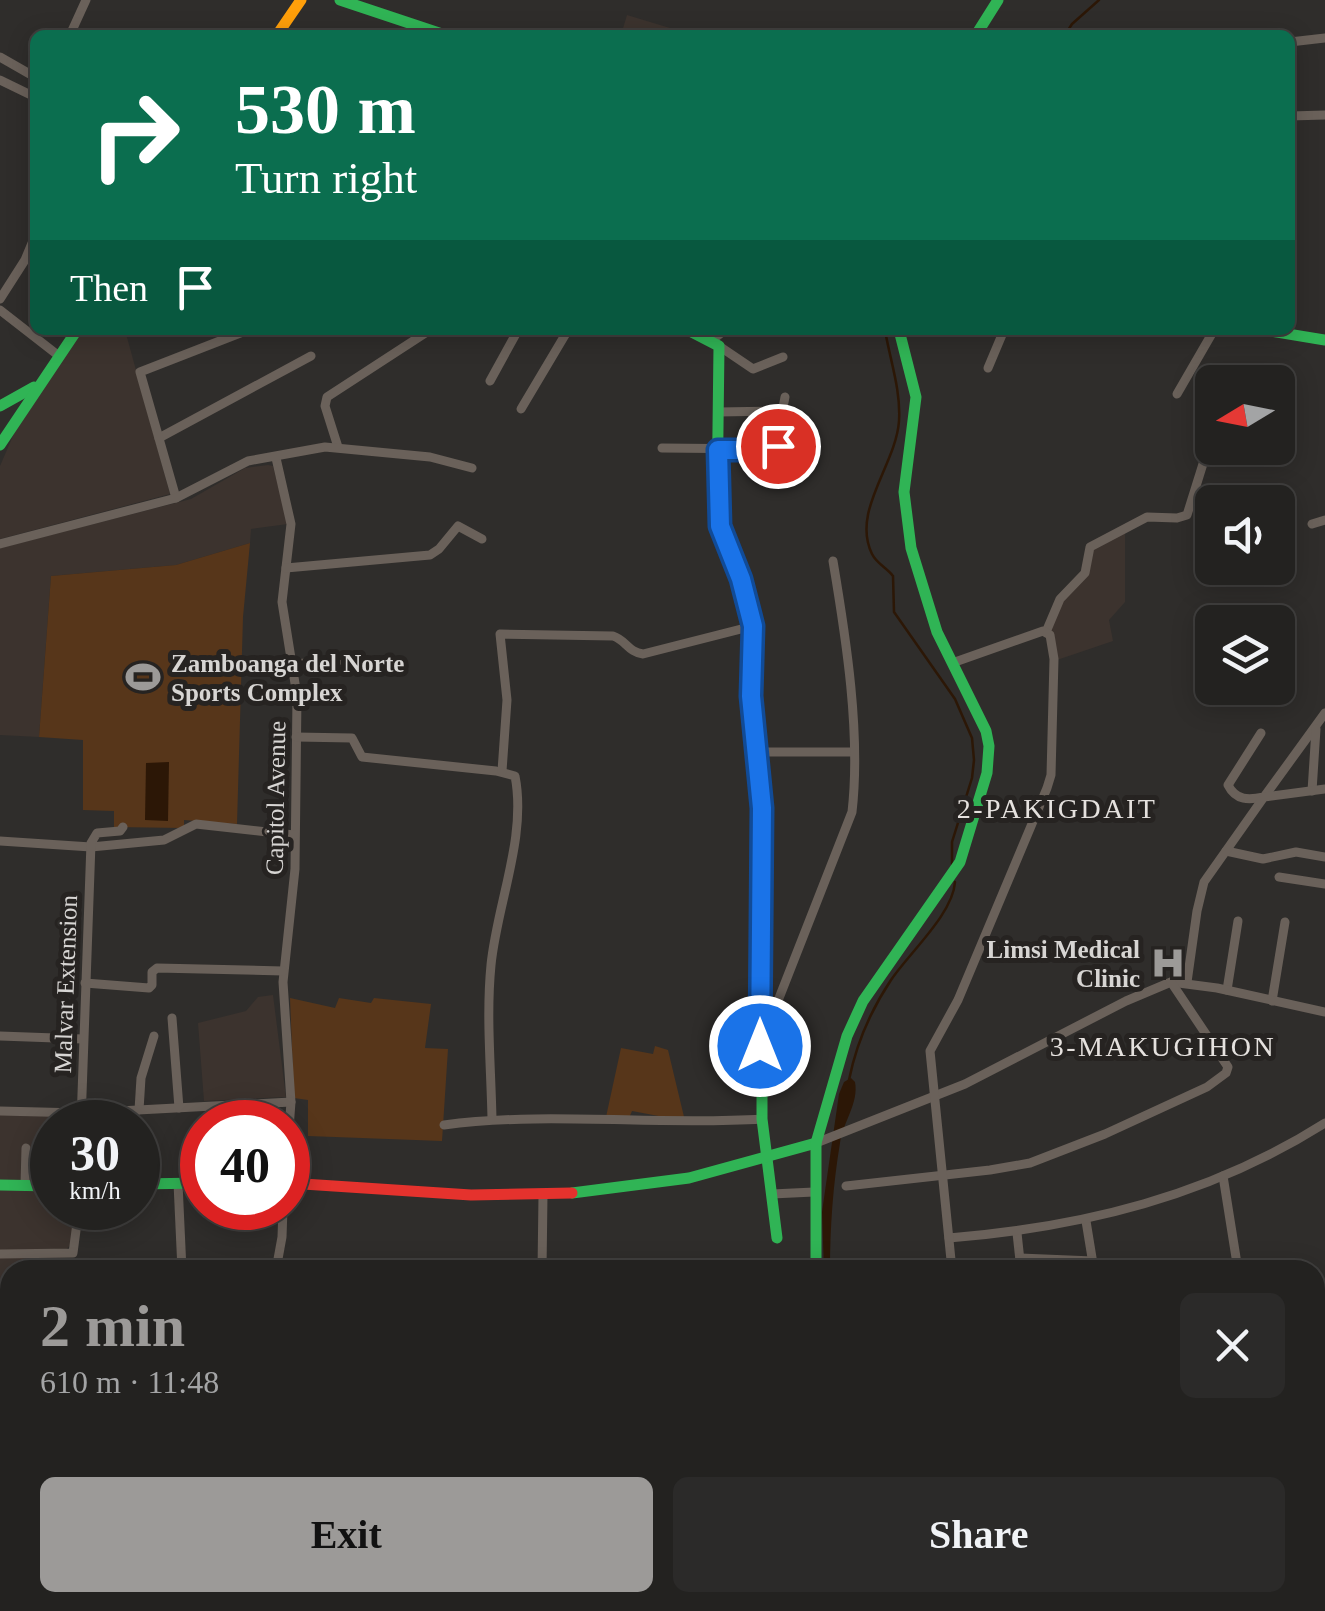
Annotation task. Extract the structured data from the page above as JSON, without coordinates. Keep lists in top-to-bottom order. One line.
{"streets":{"street":["Capitol Avenue","Malvar Extension"]},"districts":["2-PAKIGDAIT","3-MAKUGIHON"],"places":{"sports":["Zamboanga del Norte Sports Complex"],"hospital":["Limsi Medical Clinic"]},"north":"left","page":{"turn":["530 m","Turn right"],"then":"Then","speed":"30 km/h","limit":"40","heading":["2 min","610 m · 11:48"],"buttons":["Exit","Share"]}}
